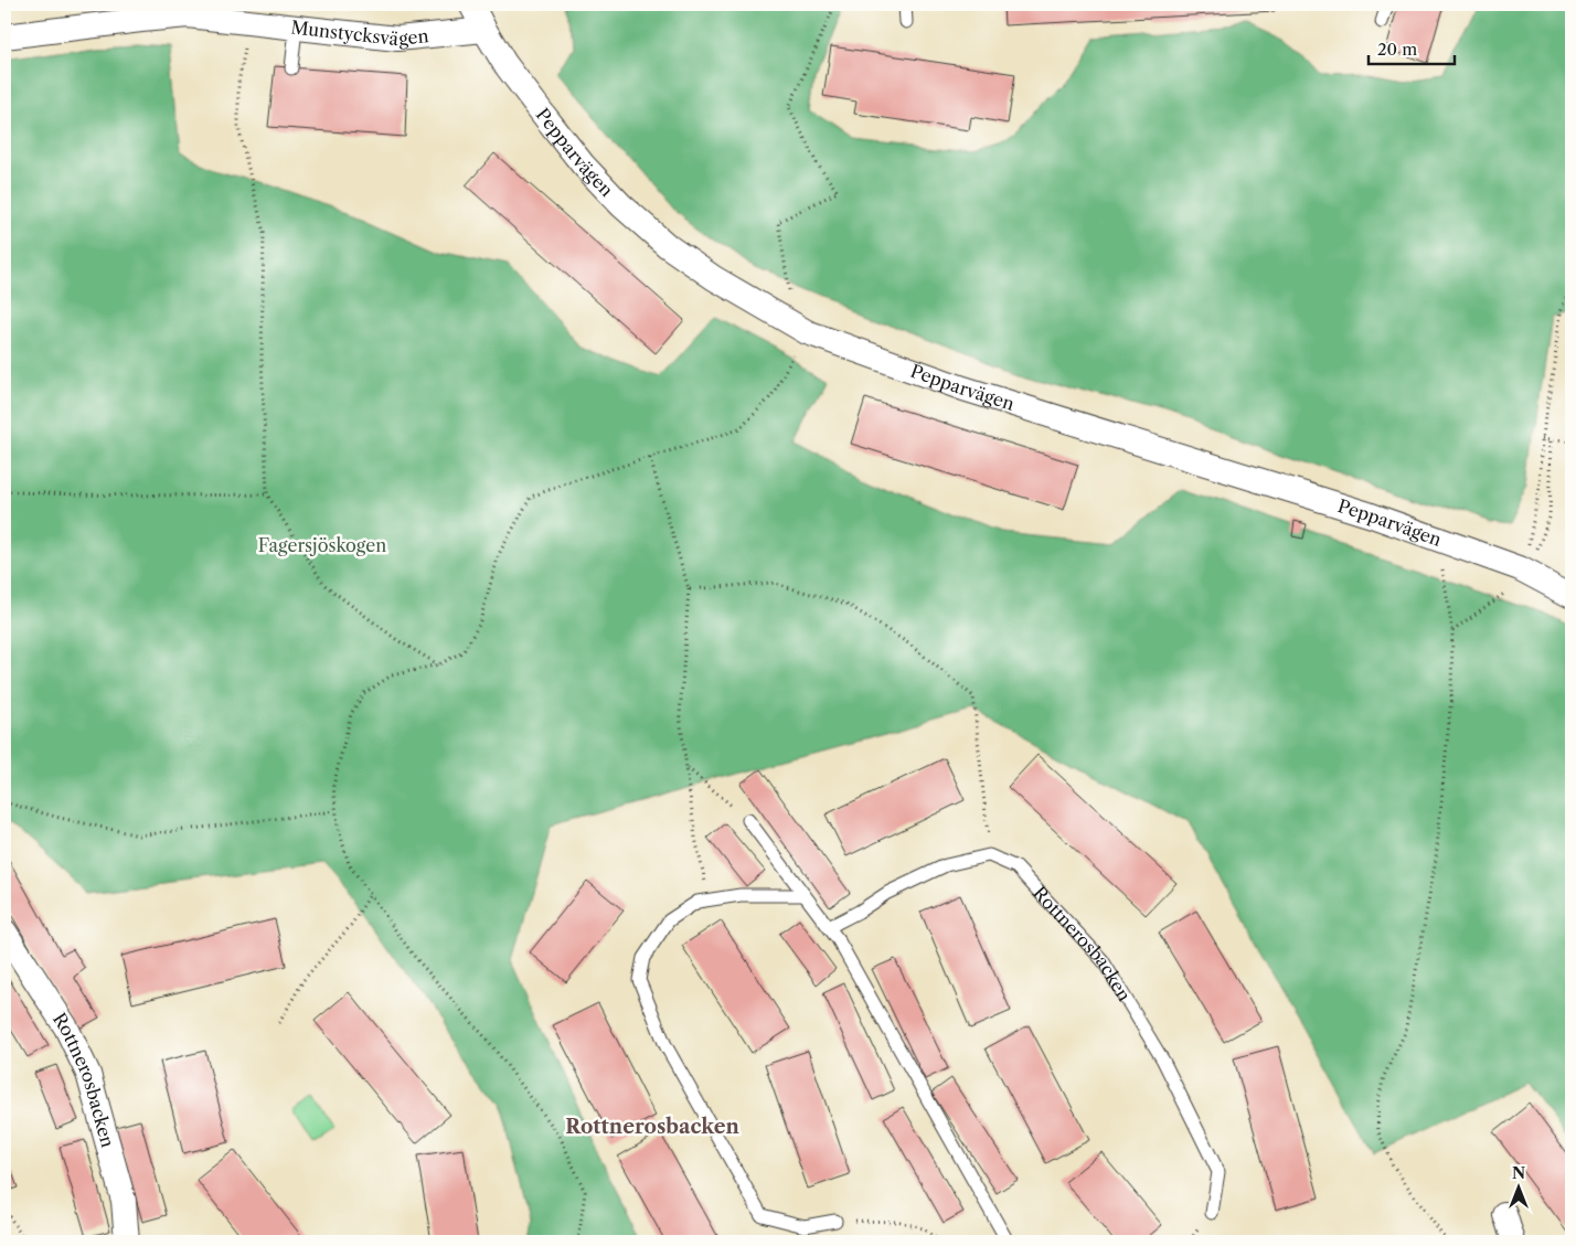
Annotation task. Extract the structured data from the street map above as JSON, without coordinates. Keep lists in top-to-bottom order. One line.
{"streets":{"street":["Munstycksvägen","Pepparvägen","Rottnerosbacken"]},"crossings":[["Munstycksvägen","Pepparvägen"]],"districts":["Rottnerosbacken"],"parks":["Fagersjöskogen"],"scale_bar":"20 m","north":"top"}
